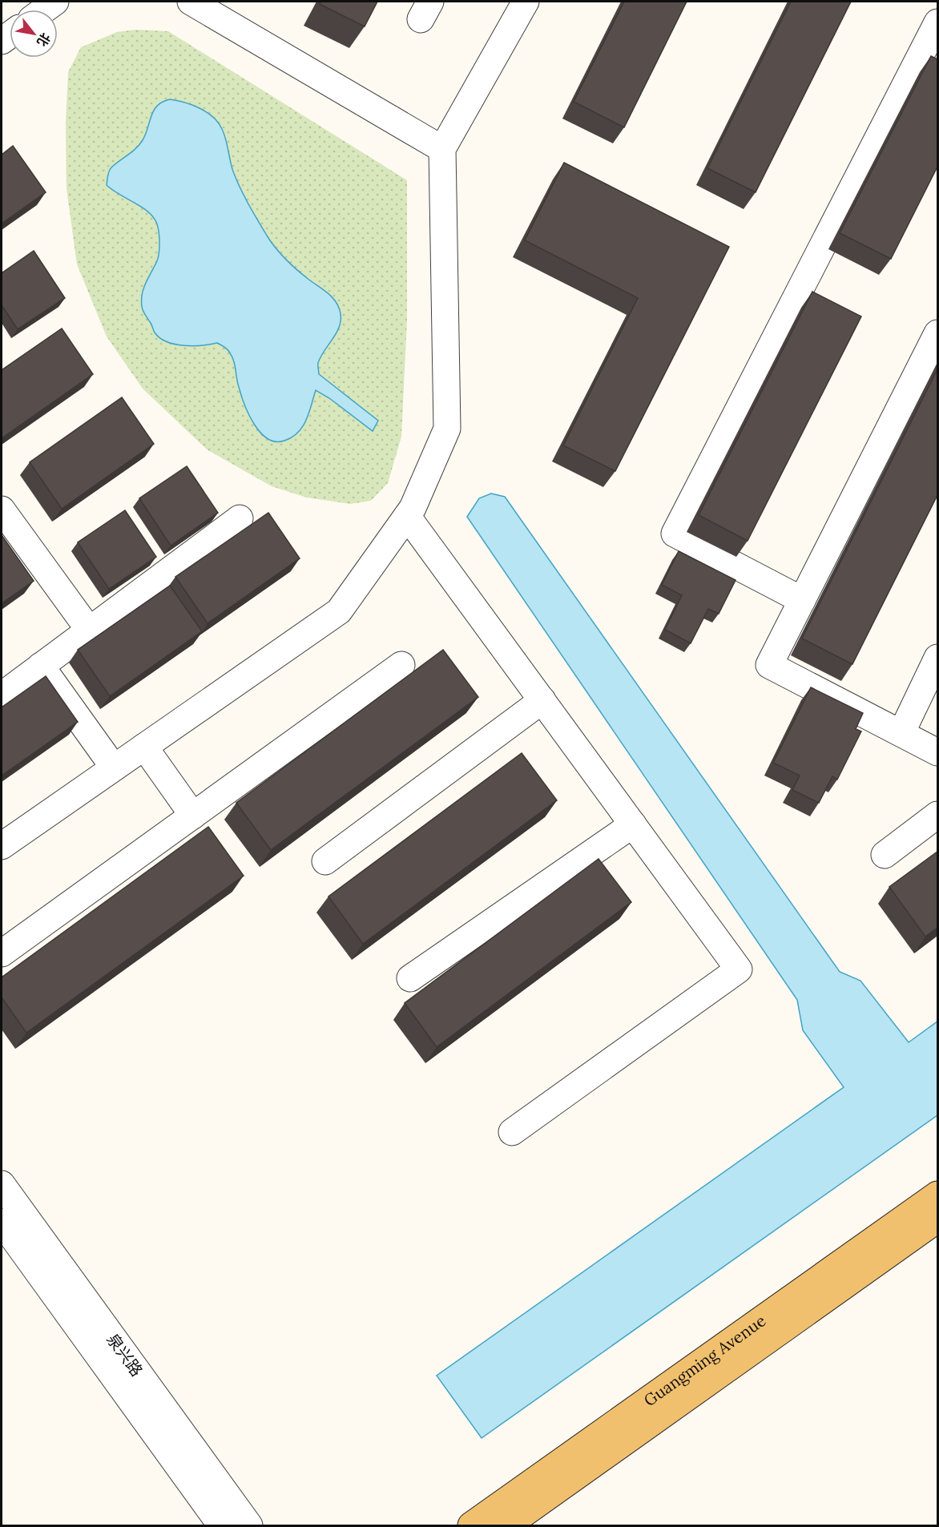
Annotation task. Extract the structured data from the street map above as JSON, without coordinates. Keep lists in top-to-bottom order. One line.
{"streets":{"main road":["Guangming Avenue"],"street":["泉兴路"]},"north":"bottom right"}
